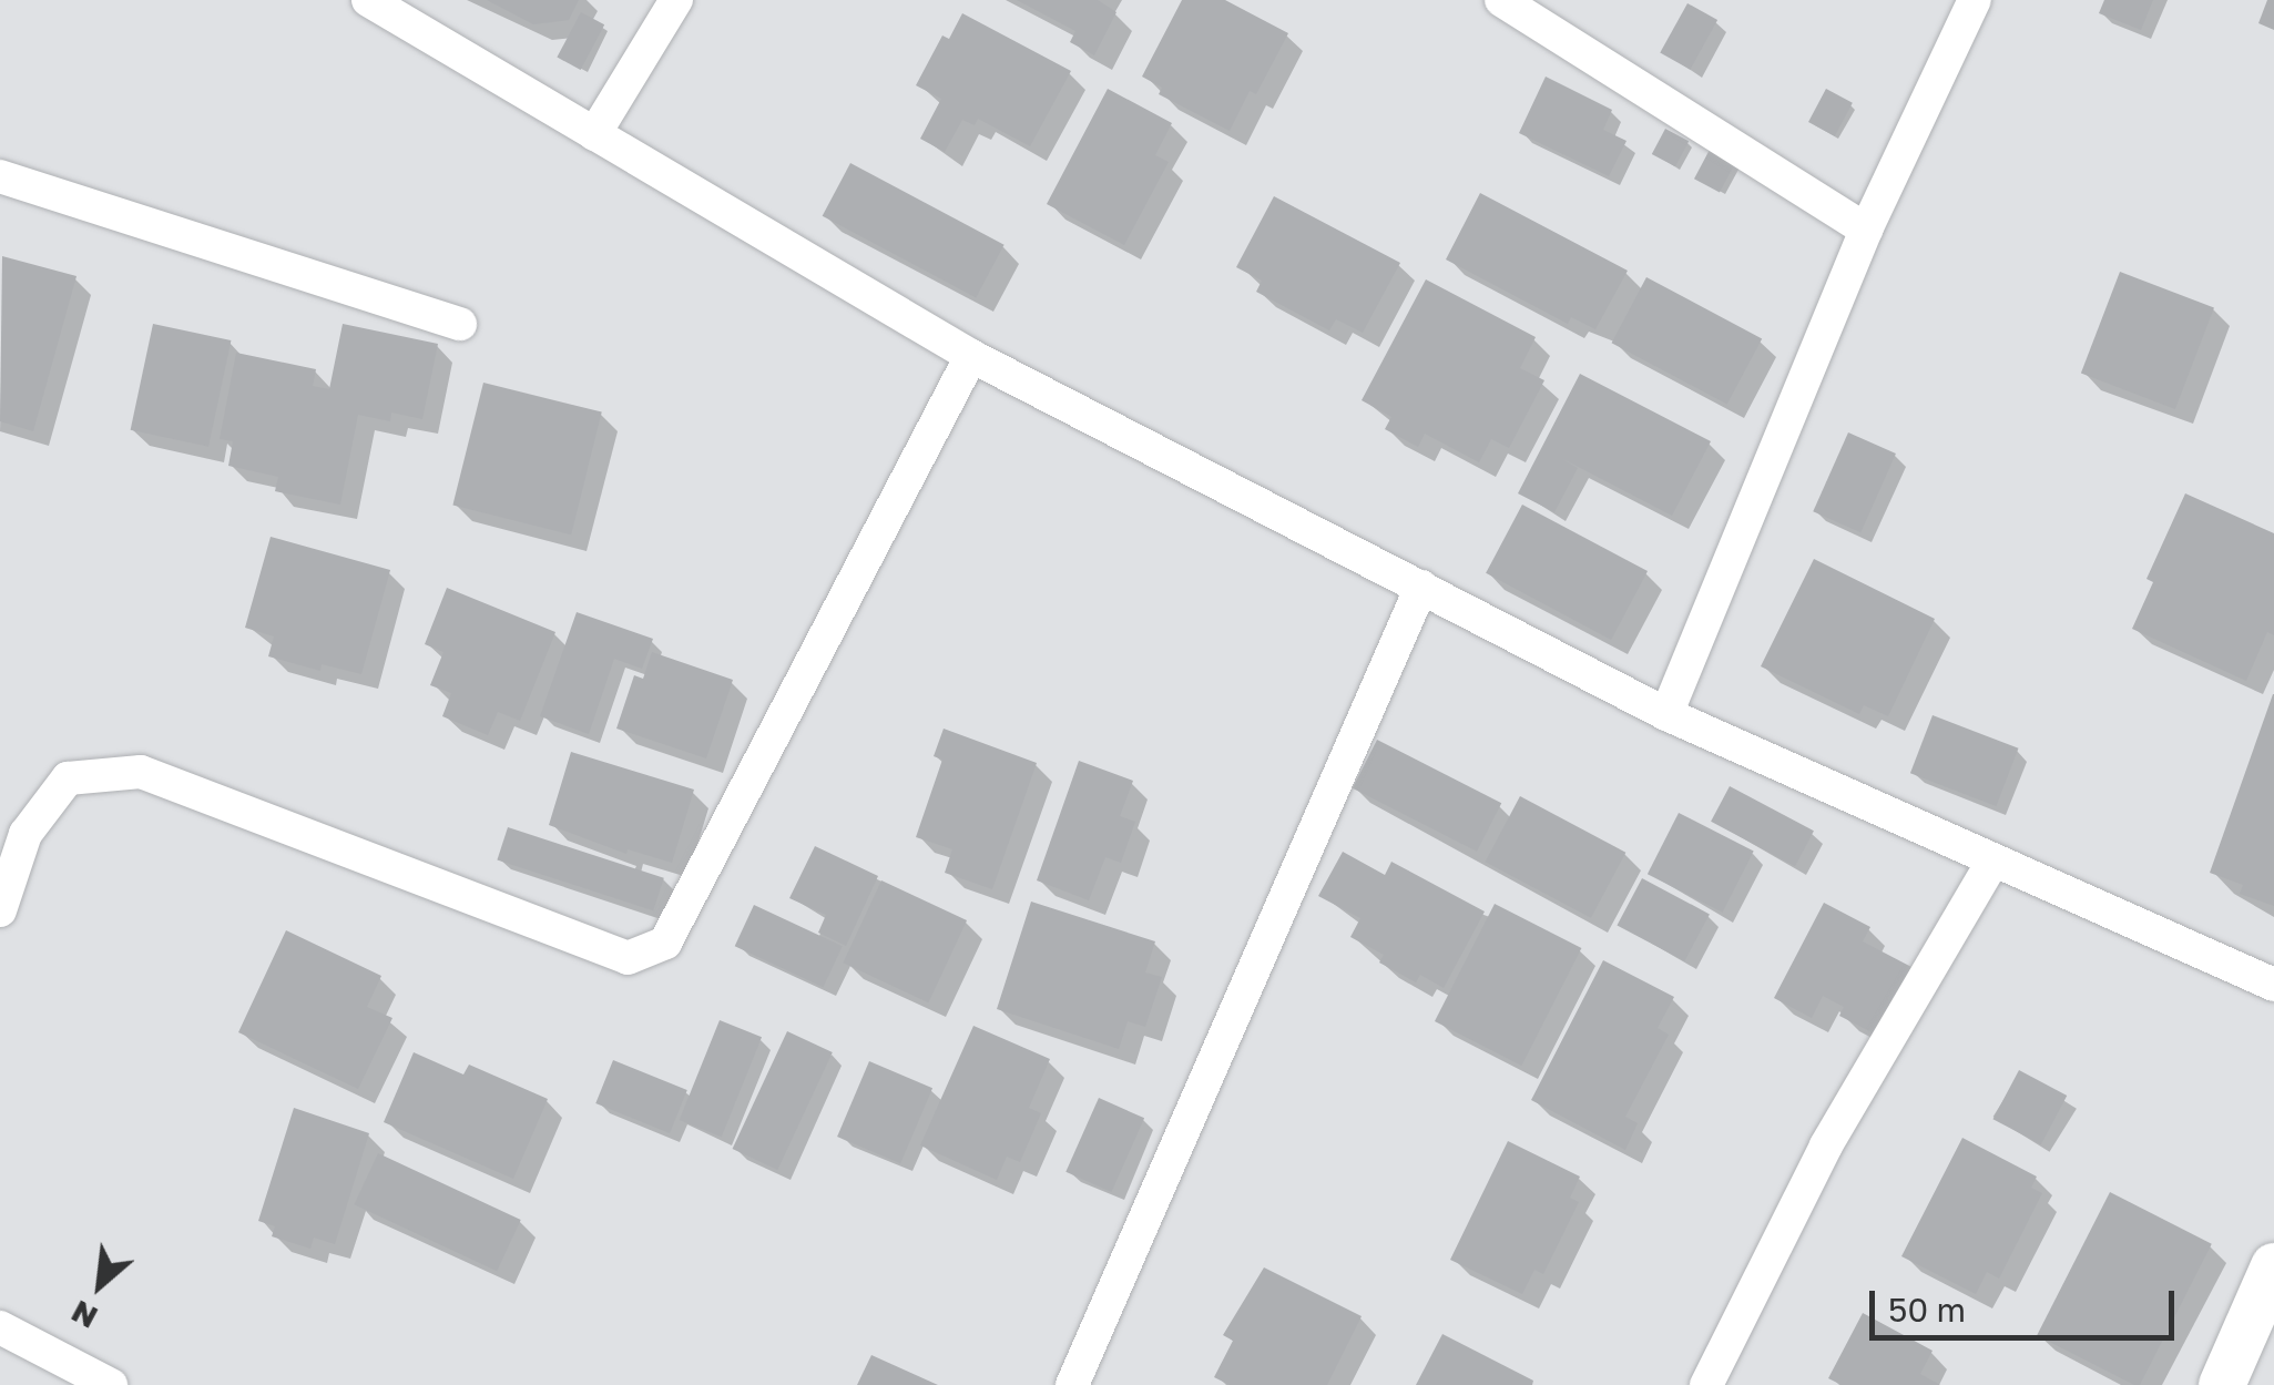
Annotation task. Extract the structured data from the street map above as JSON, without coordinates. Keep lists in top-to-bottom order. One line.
{"scale_bar":"50 m","north":"bottom left"}
